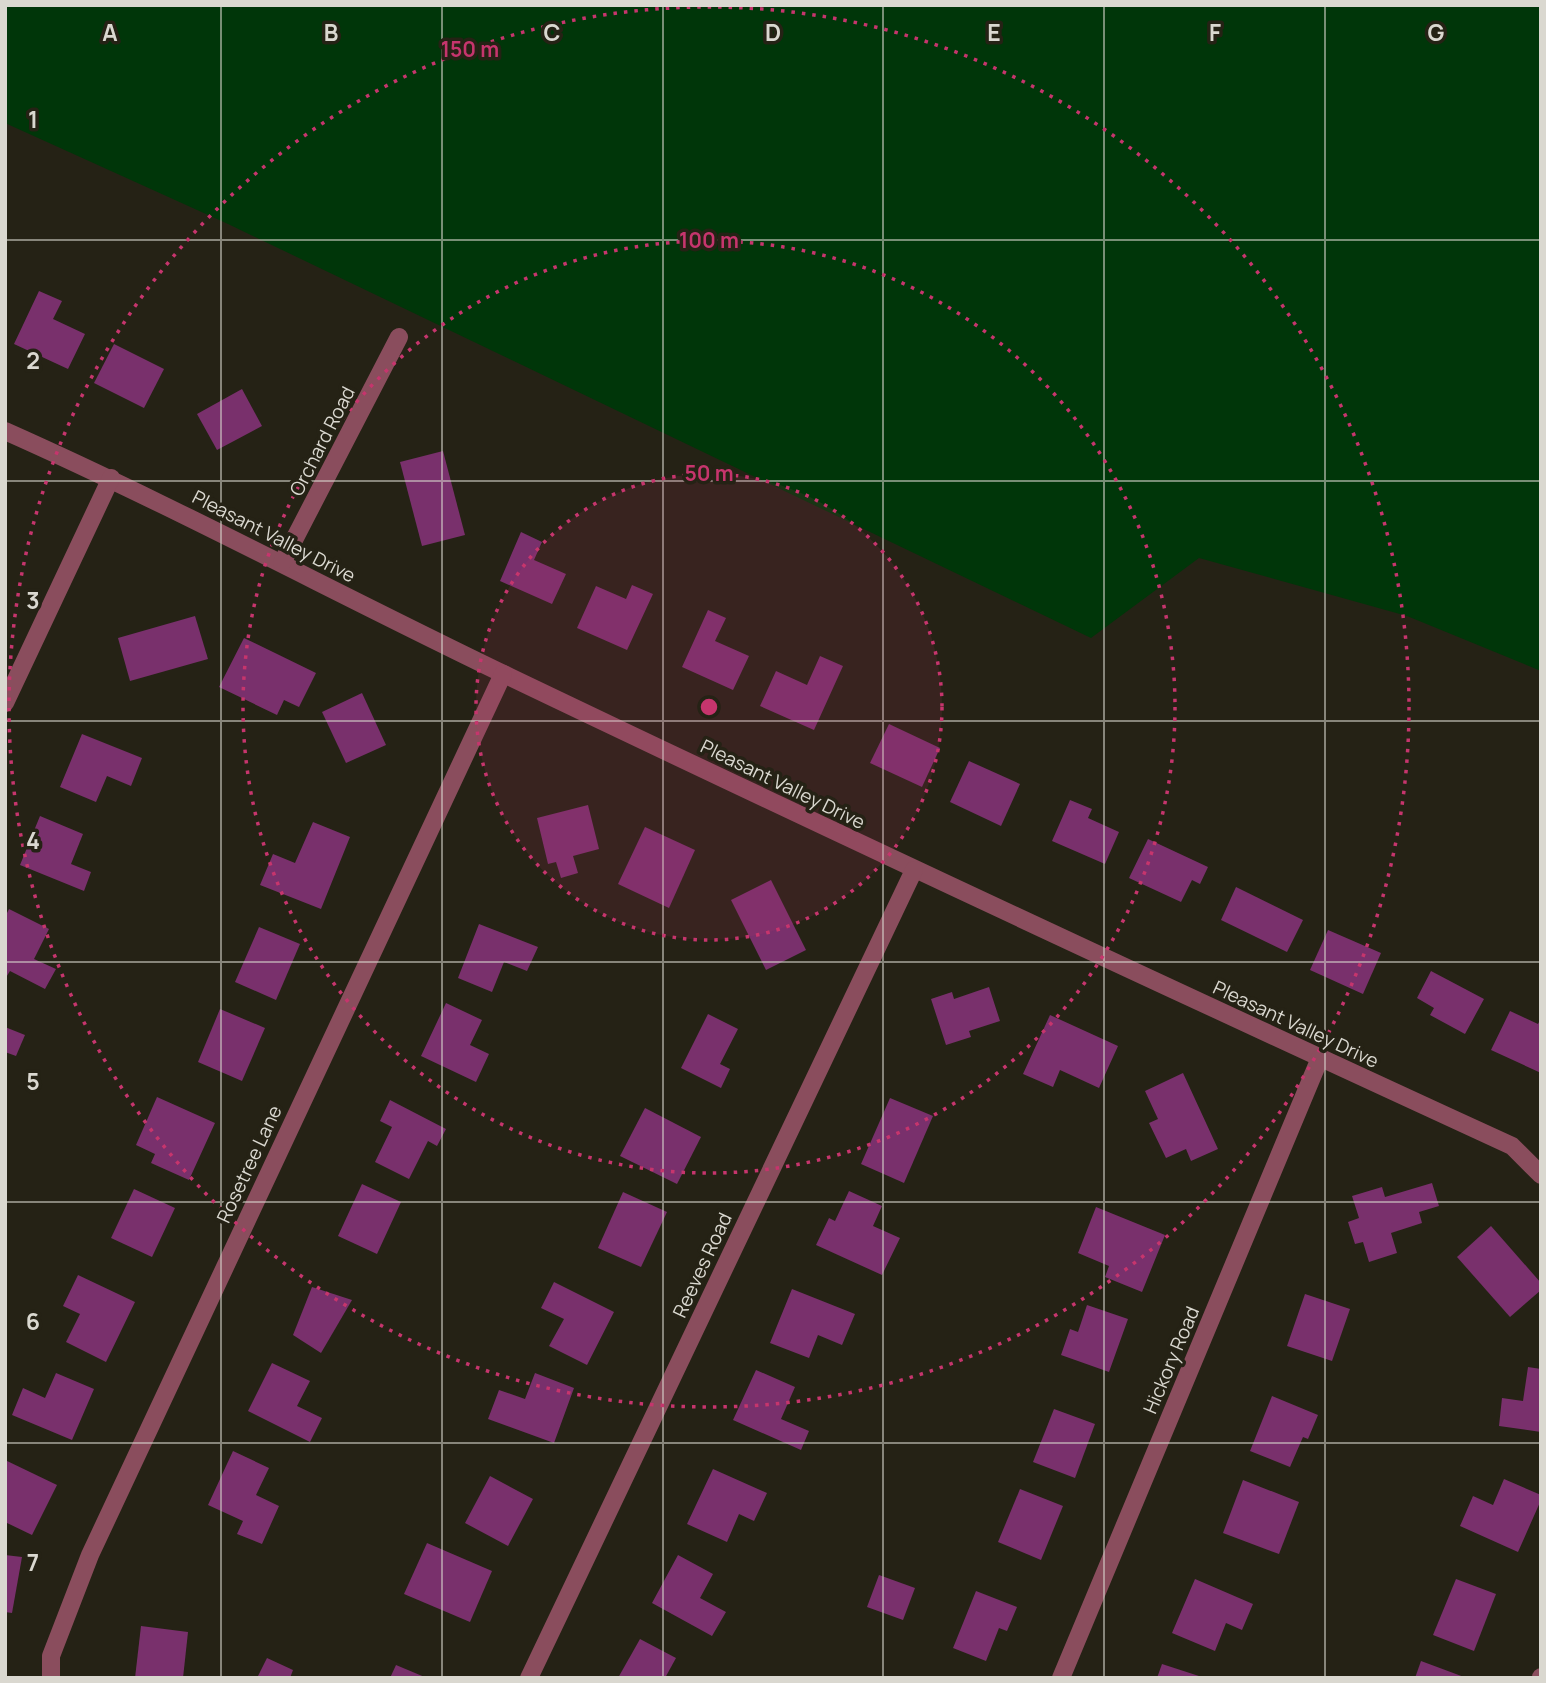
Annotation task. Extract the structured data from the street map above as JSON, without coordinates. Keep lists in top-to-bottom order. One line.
{"streets":{"street":["Orchard Road","Pleasant Valley Drive","Rosetree Lane","Reeves Road","Hickory Road"]},"crossings":[["Orchard Road","Pleasant Valley Drive"],["Pleasant Valley Drive","Rosetree Lane"],["Pleasant Valley Drive","Reeves Road"],["Pleasant Valley Drive","Hickory Road"]],"grid":{"columns":["A","B","C","D","E","F","G"],"rows":["1","2","3","4","5","6","7"]},"rings":["150 m","100 m","50 m"]}
